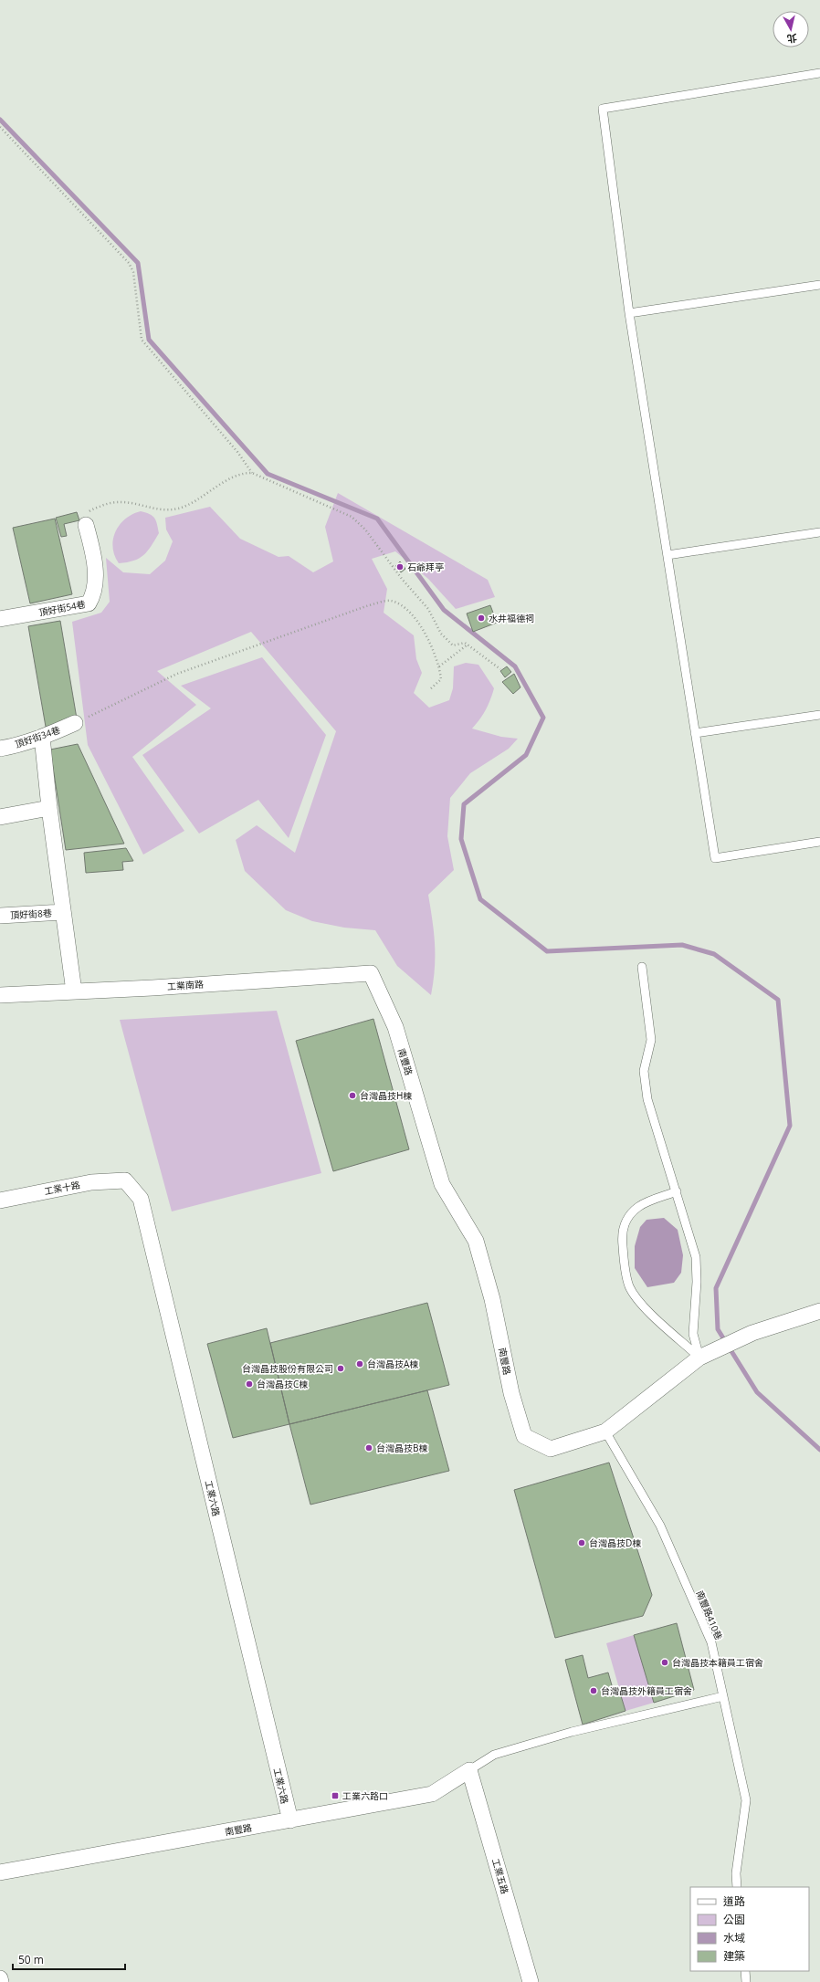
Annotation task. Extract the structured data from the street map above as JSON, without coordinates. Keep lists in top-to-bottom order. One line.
{"streets":{"street":["頂好街54巷","頂好街34巷","頂好街8巷","工業南路","南豐路","工業十路","工業六路","工業五路"],"lane":["南豐路410巷"]},"crossings":[["工業南路","南豐路"],["南豐路","工業六路"],["南豐路","南豐路410巷"],["南豐路","工業五路"],["工業十路","工業六路"]],"places":{"other":["石爺拜亭","水井福德祠","台灣晶技H棟","台灣晶技A棟","台灣晶技股份有限公司","台灣晶技C棟","台灣晶技B棟","台灣晶技D棟","台灣晶技本籍員工宿舍","台灣晶技外籍員工宿舍"],"transit":["工業六路口"]},"legend":["道路","公園","水域","建築"],"scale_bar":"50 m","north":"bottom"}
